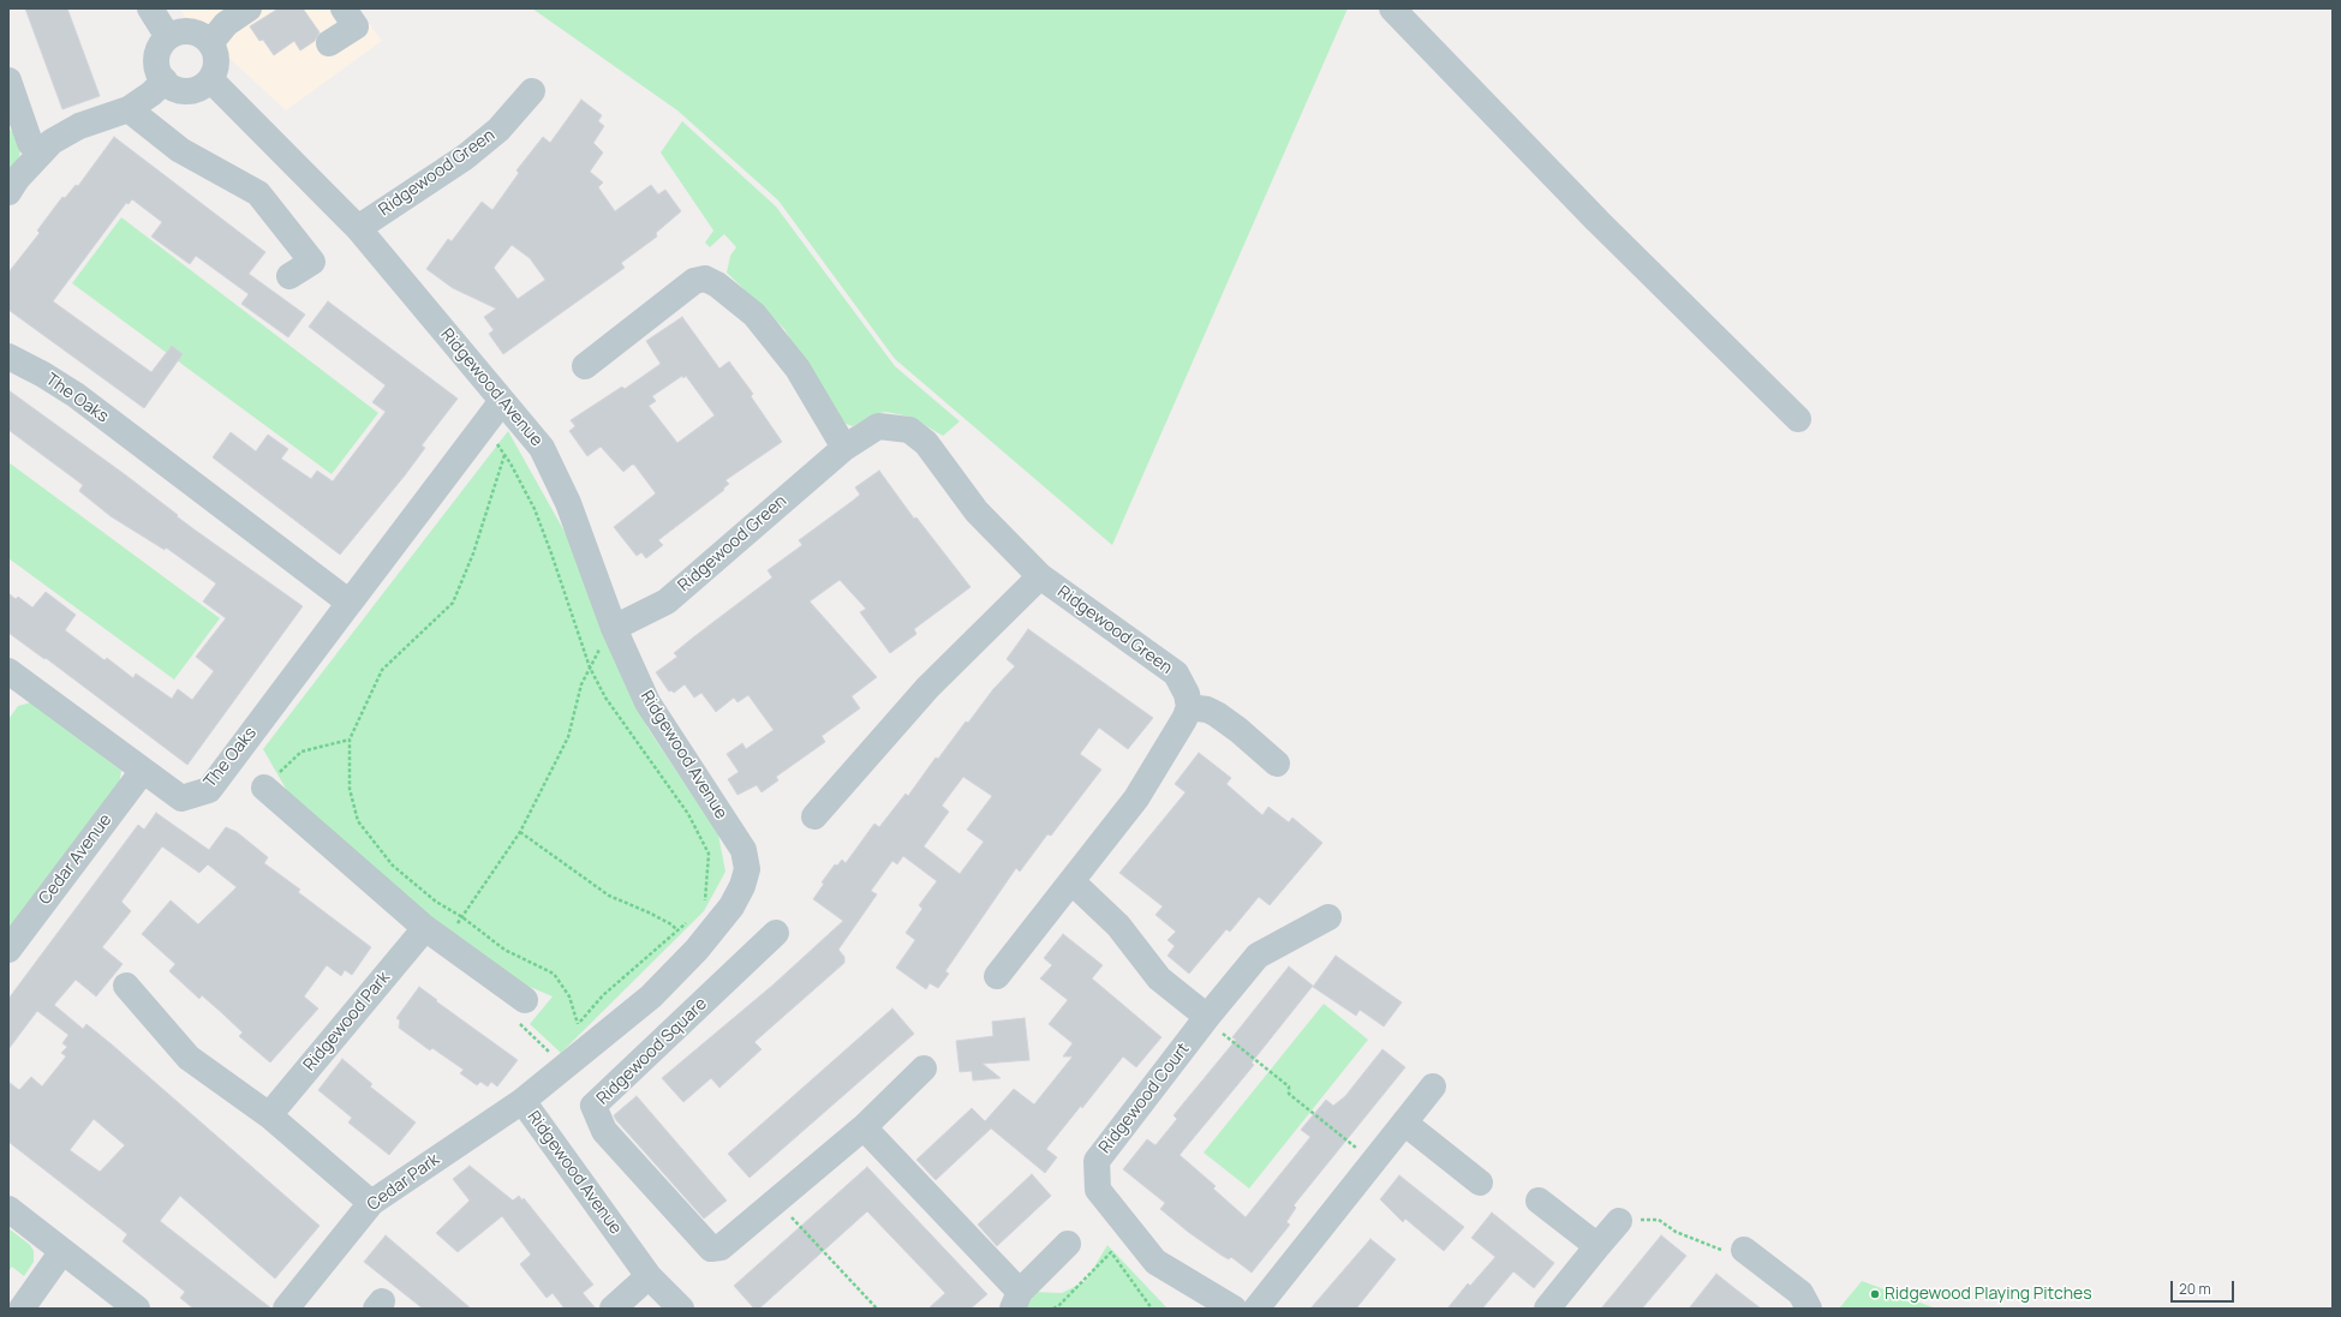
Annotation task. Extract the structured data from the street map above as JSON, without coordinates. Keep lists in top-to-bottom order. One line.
{"streets":{"street":["Ridgewood Green","Ridgewood Avenue","The Oaks","Cedar Avenue","Ridgewood Park","Ridgewood Square","Ridgewood Court","Cedar Park"]},"crossings":[["Ridgewood Green","Ridgewood Avenue"],["Ridgewood Avenue","The Oaks"],["Ridgewood Avenue","Cedar Park"],["The Oaks","Cedar Avenue"]],"places":["Ridgewood Playing Pitches"],"scale_bar":"20 m"}
